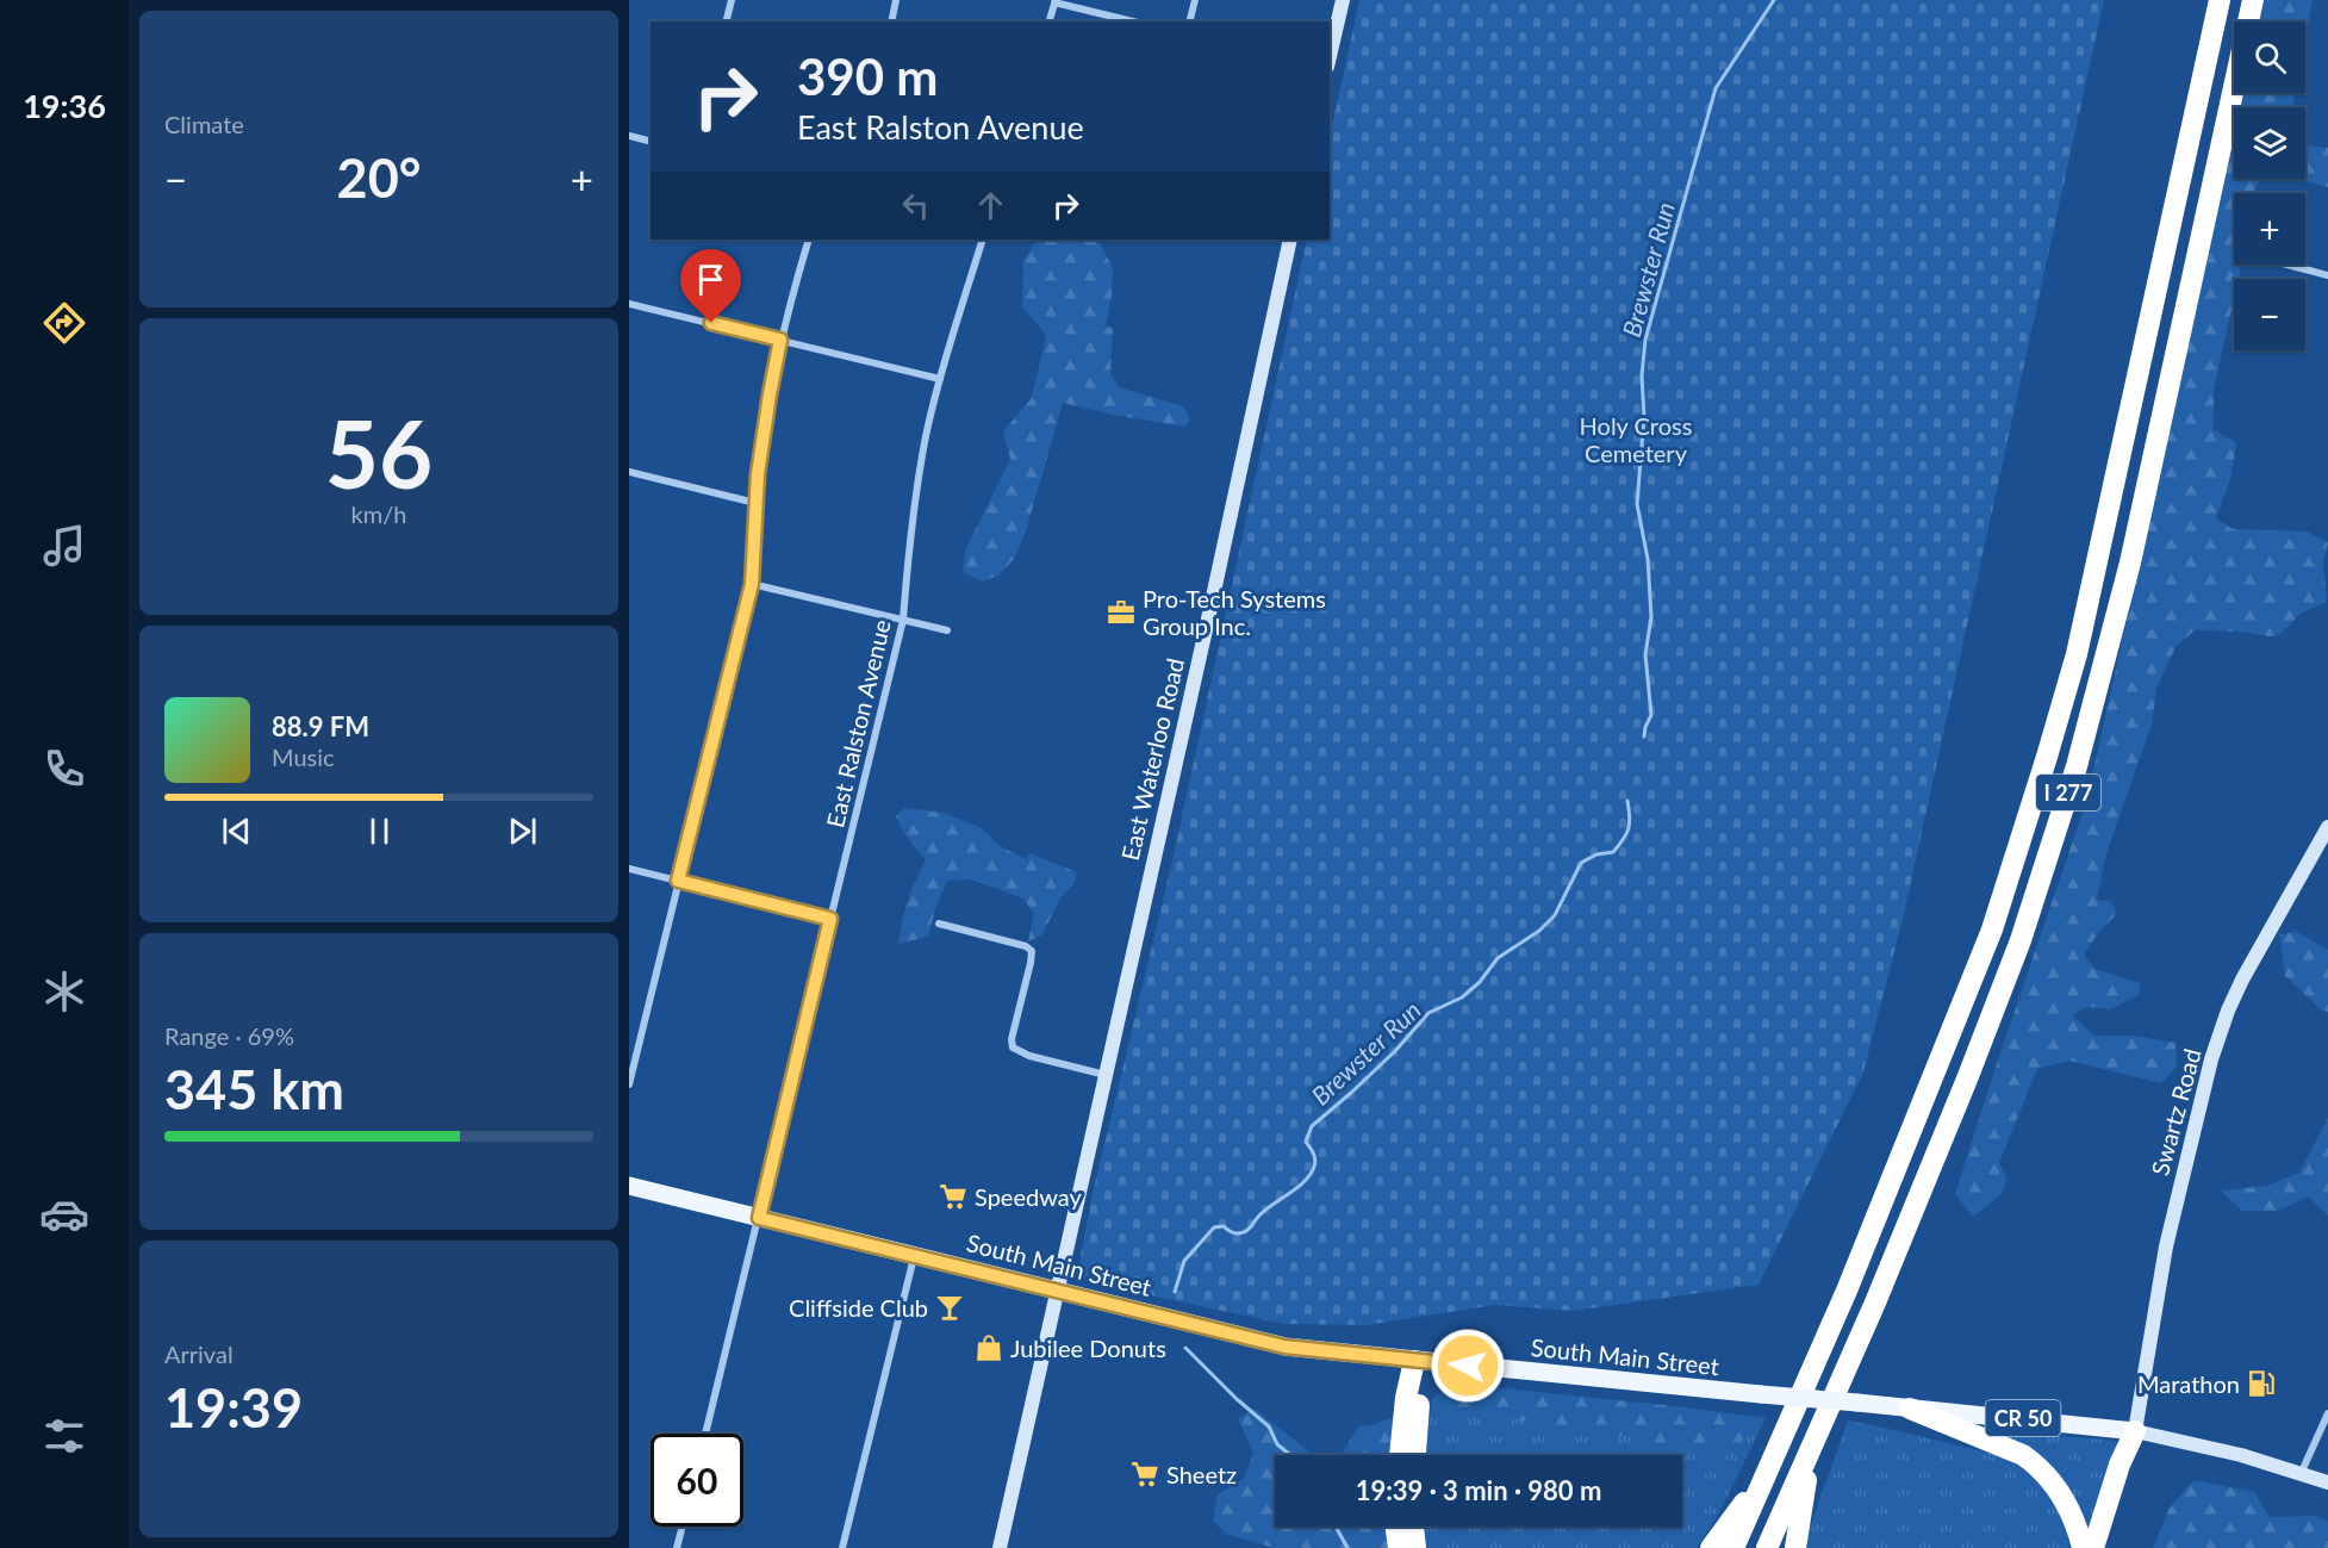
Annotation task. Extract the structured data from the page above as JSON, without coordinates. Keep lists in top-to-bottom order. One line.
{"streets":{"highway":["I 277"],"main road":["East Waterloo Road","Swartz Road","South Main Street","CR 50"],"street":["East Ralston Avenue"]},"crossings":[["East Ralston Avenue","South Main Street"],["East Waterloo Road","South Main Street"],["Swartz Road","South Main Street"]],"water":["Brewster Run"],"parks":["Holy Cross Cemetery"],"places":{"office":["Pro-Tech Systems Group Inc."],"supermarket":["Speedway","Sheetz"],"bar":["Cliffside Club"],"shop":["Jubilee Donuts"],"fuel station":["Marathon"]},"page":{"tabs":"19:36","tile":["Climate",["56","km/h"],["Range · 69%","345 km"],["Arrival","19:39"]],"map_buttons":["+","−"],"turn":["390 m","East Ralston Avenue"],"heat":["−","20°","+"],"song":["88.9 FM","Music"],"limit":"60","trip":"19:39 · 3 min · 980 m"}}
